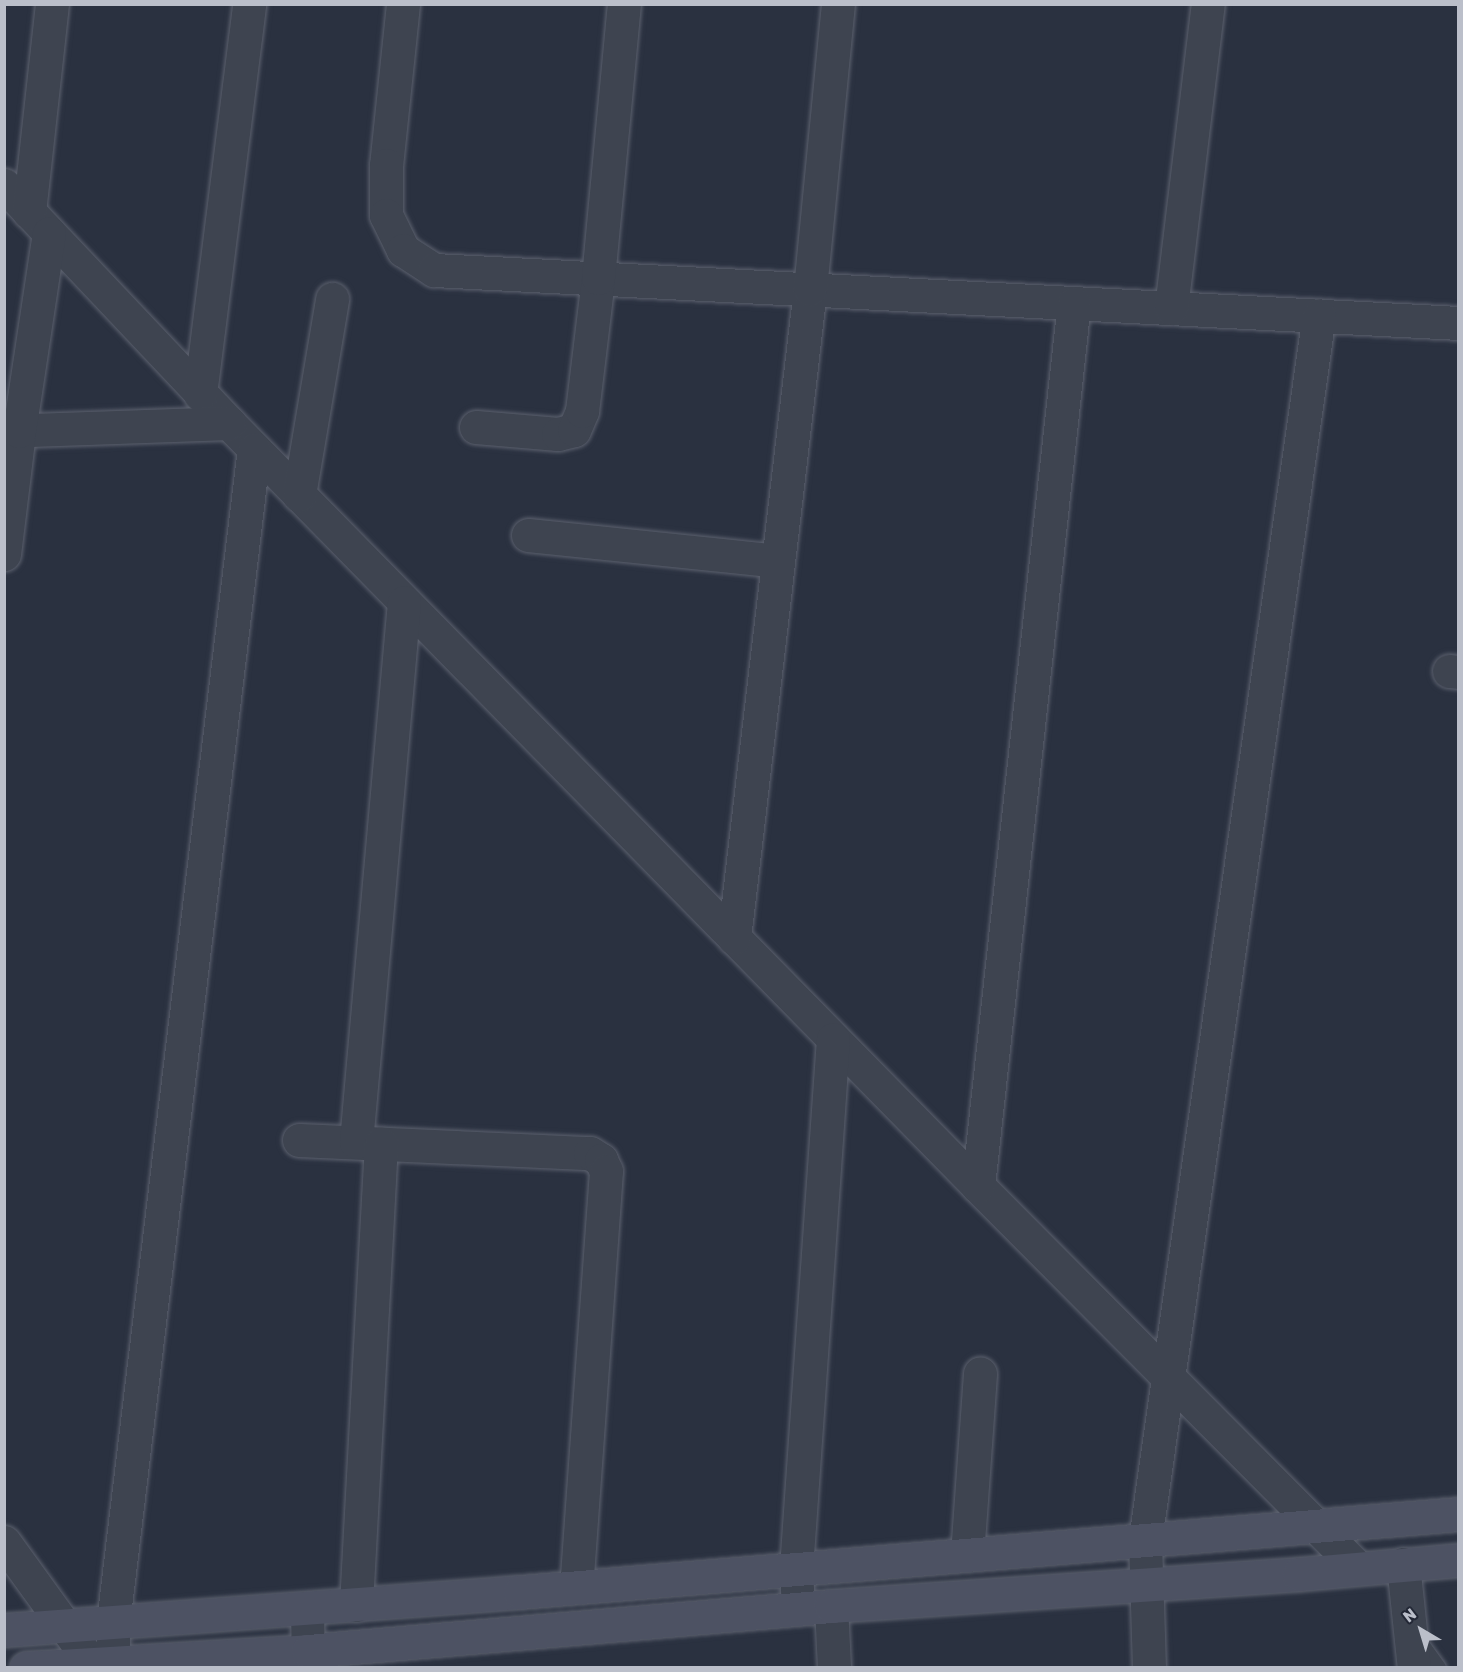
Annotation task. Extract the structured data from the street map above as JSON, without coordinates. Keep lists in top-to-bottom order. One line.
{"north":"top left"}
